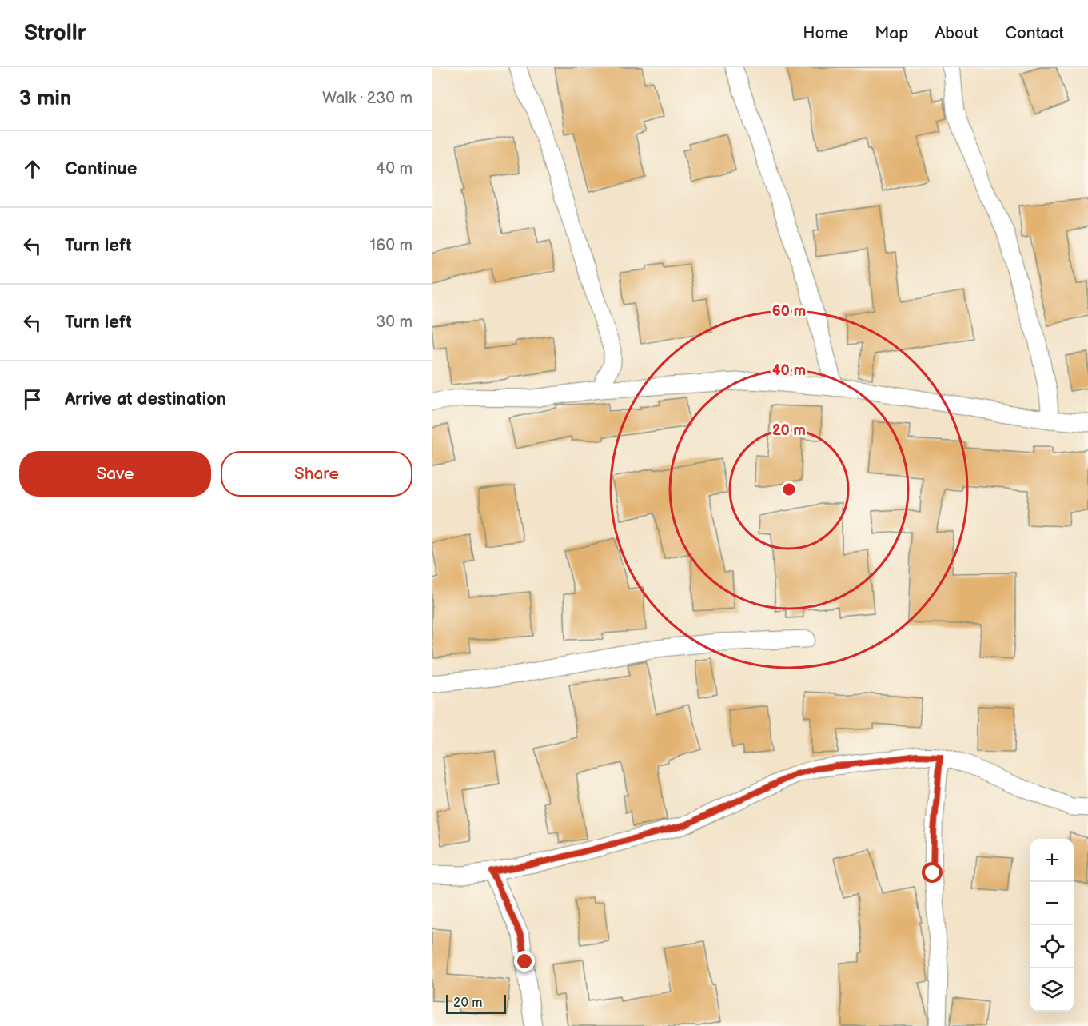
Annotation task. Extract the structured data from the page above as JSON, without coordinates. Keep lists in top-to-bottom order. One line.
{"scale_bar":"20 m","page":{"header":"Strollr","nav":["Home","Map","About","Contact"],"heading":["3 min","Walk · 230 m"],"list":[["Continue","40 m"],["Turn left","160 m"],["Turn left","30 m"],"Arrive at destination"],"buttons":["Save","Share"],"map_buttons":["+","−"],"scale":"20 m"},"rings":["60 m","40 m","20 m"]}
